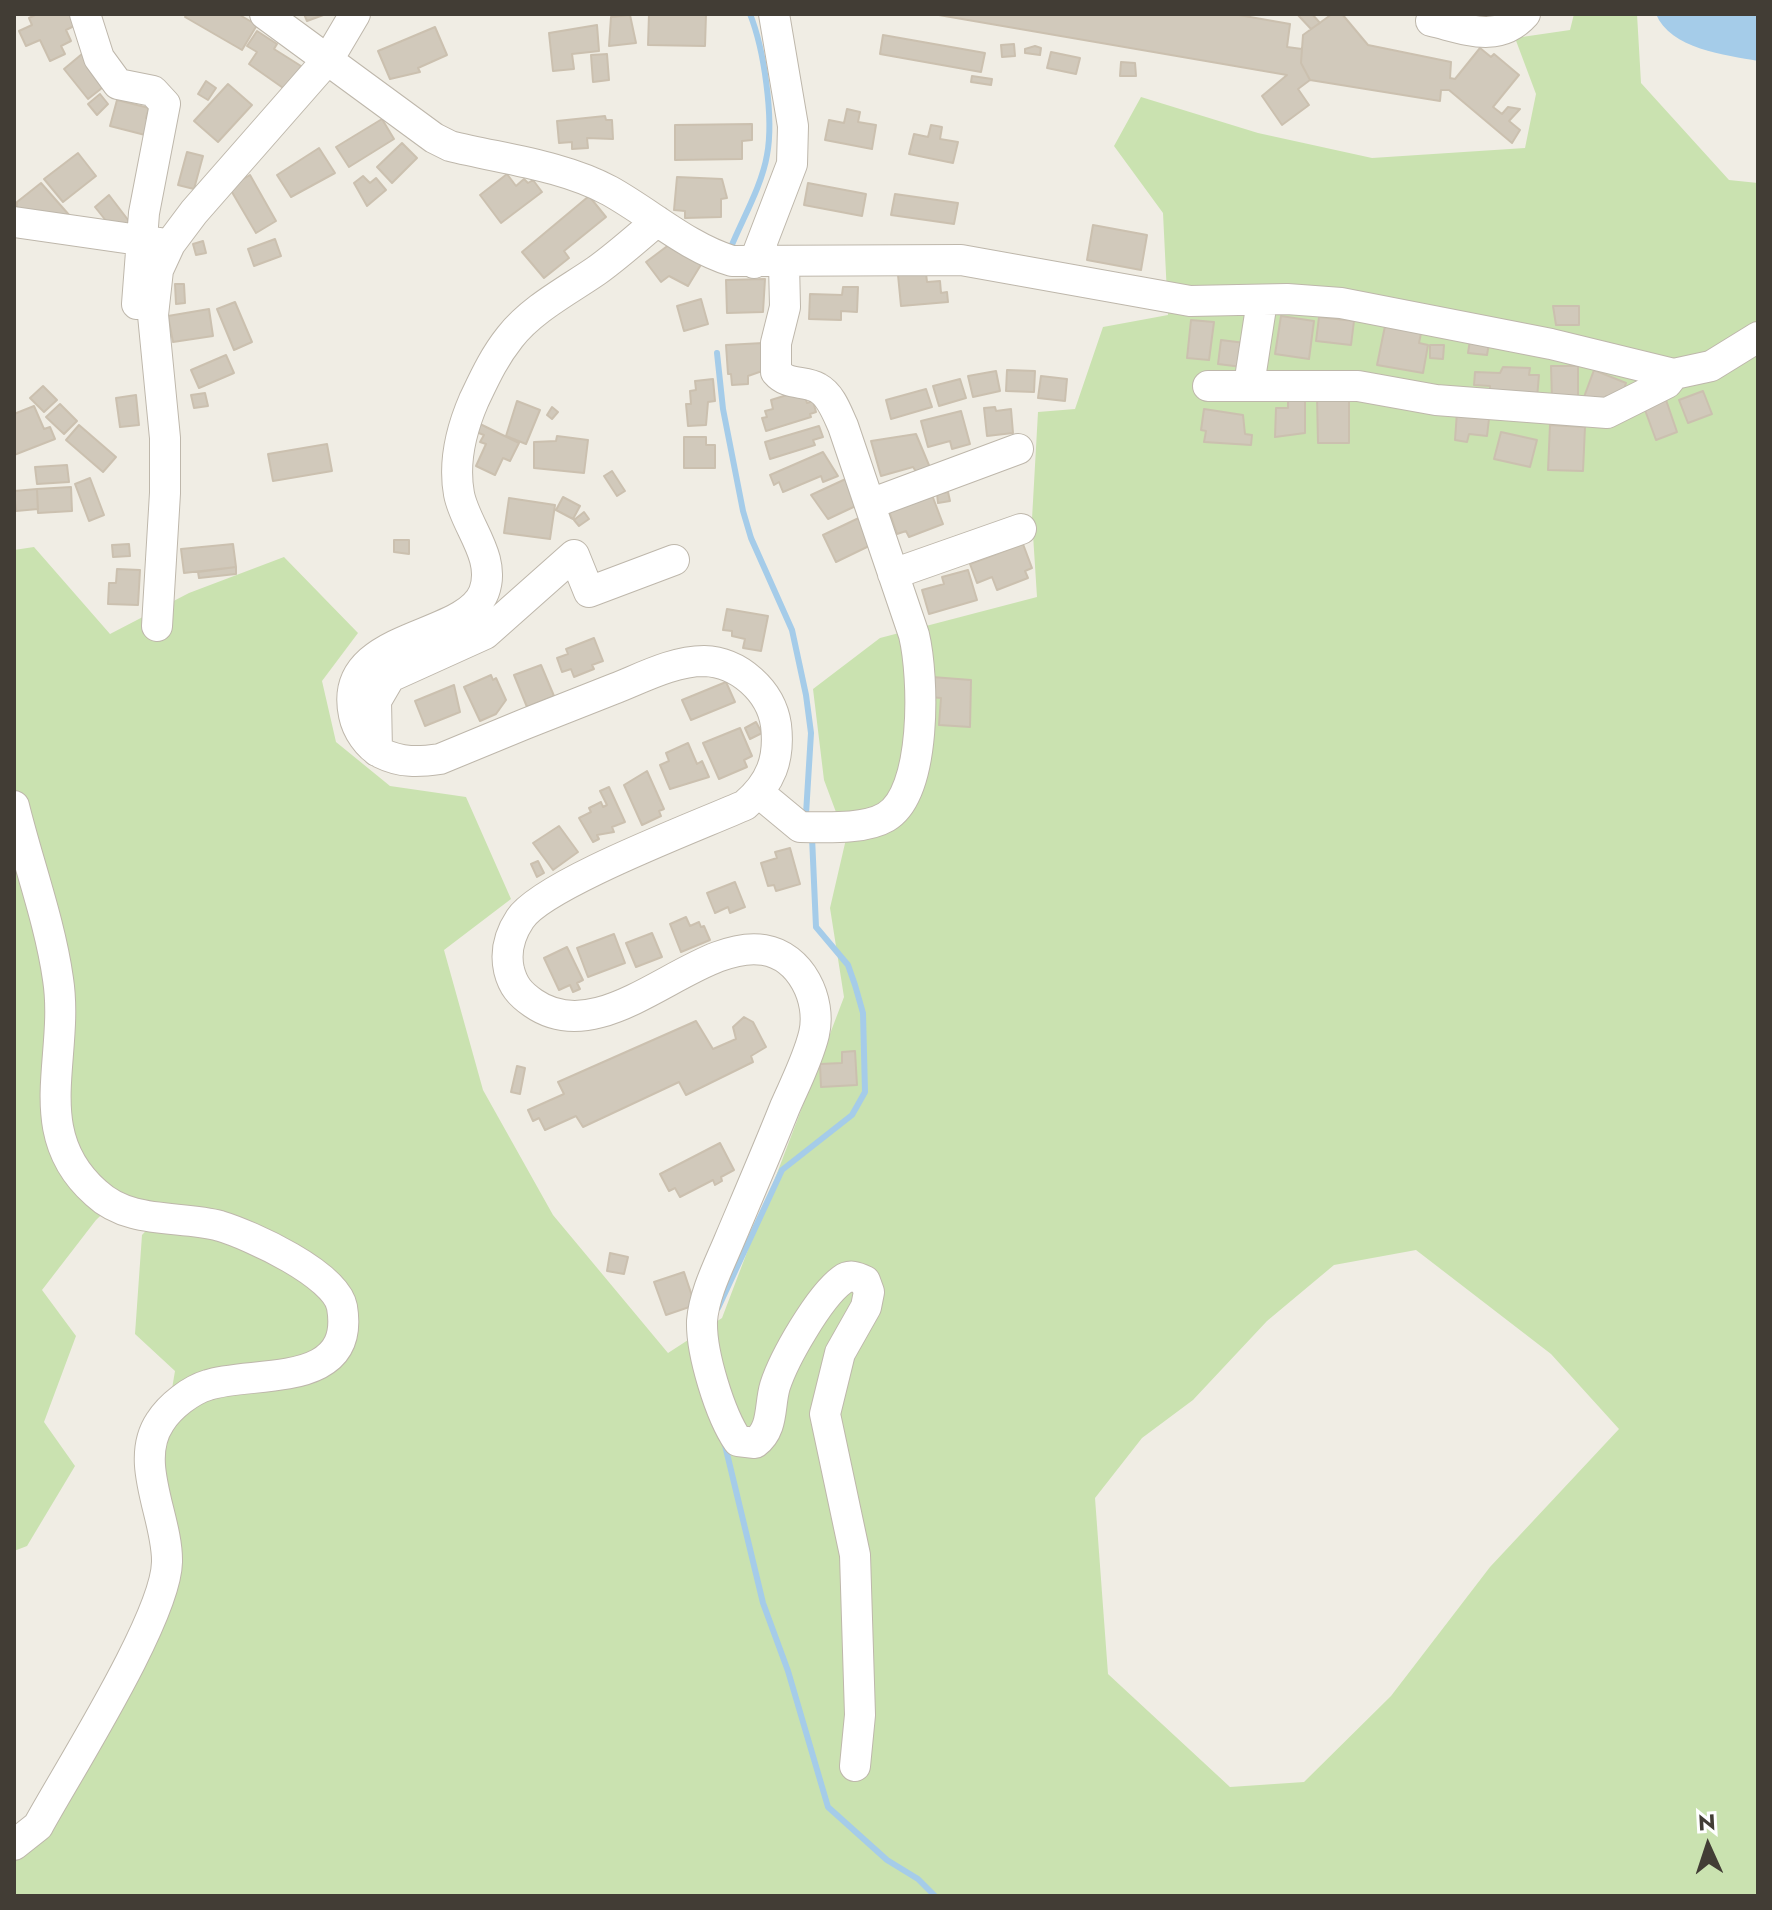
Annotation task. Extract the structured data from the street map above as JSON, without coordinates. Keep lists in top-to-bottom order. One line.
{"north":"top"}
